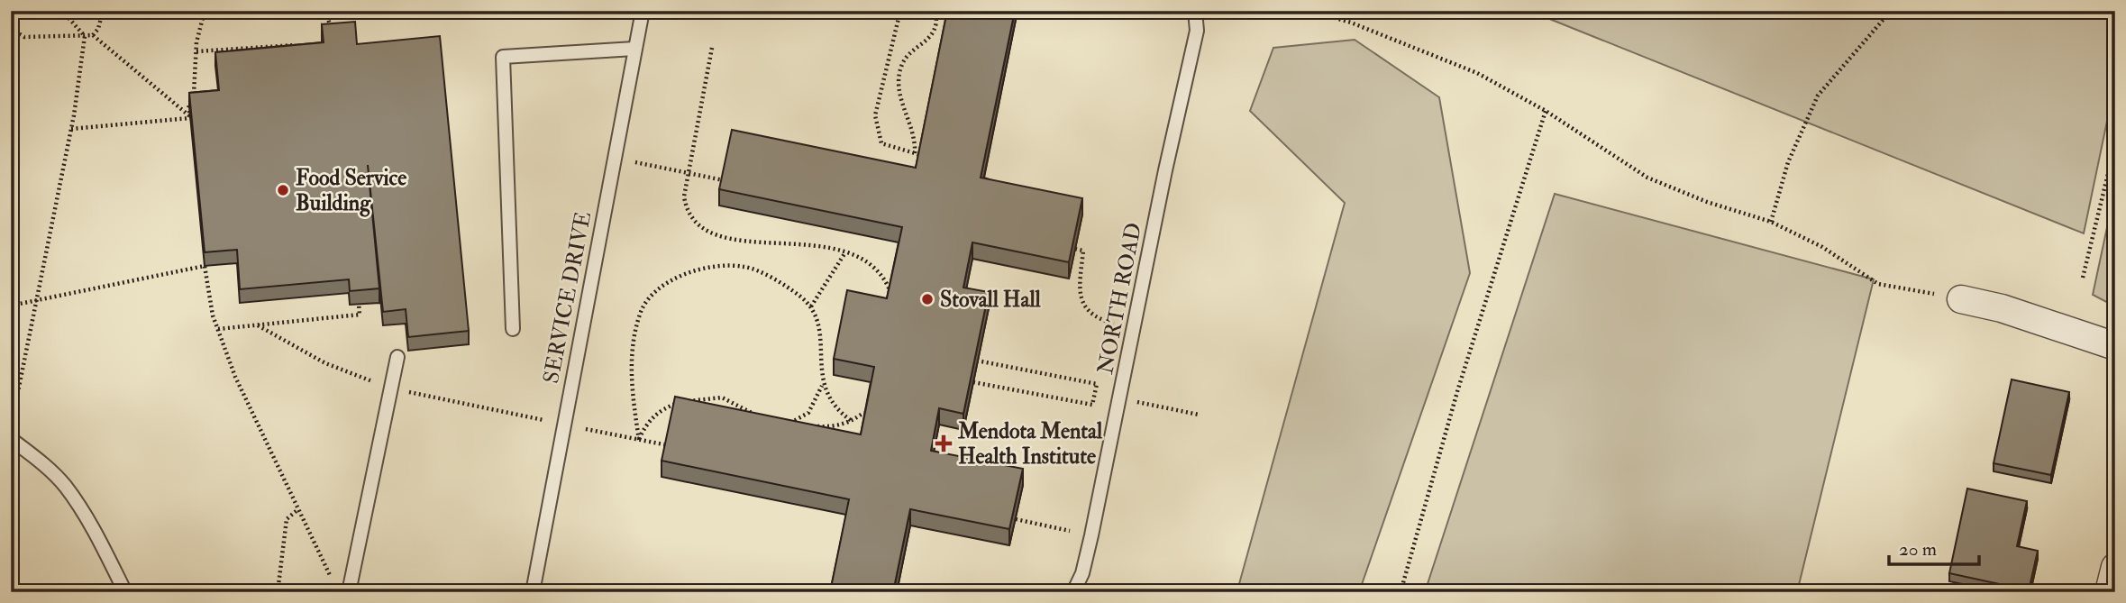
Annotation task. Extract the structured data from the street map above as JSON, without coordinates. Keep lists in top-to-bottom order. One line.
{"streets":{"lane":["SERVICE DRIVE","NORTH ROAD"]},"places":{"other":["Food Service Building","Stovall Hall"],"health":["Mendota Mental Health Institute"]},"scale_bar":"20 m"}
